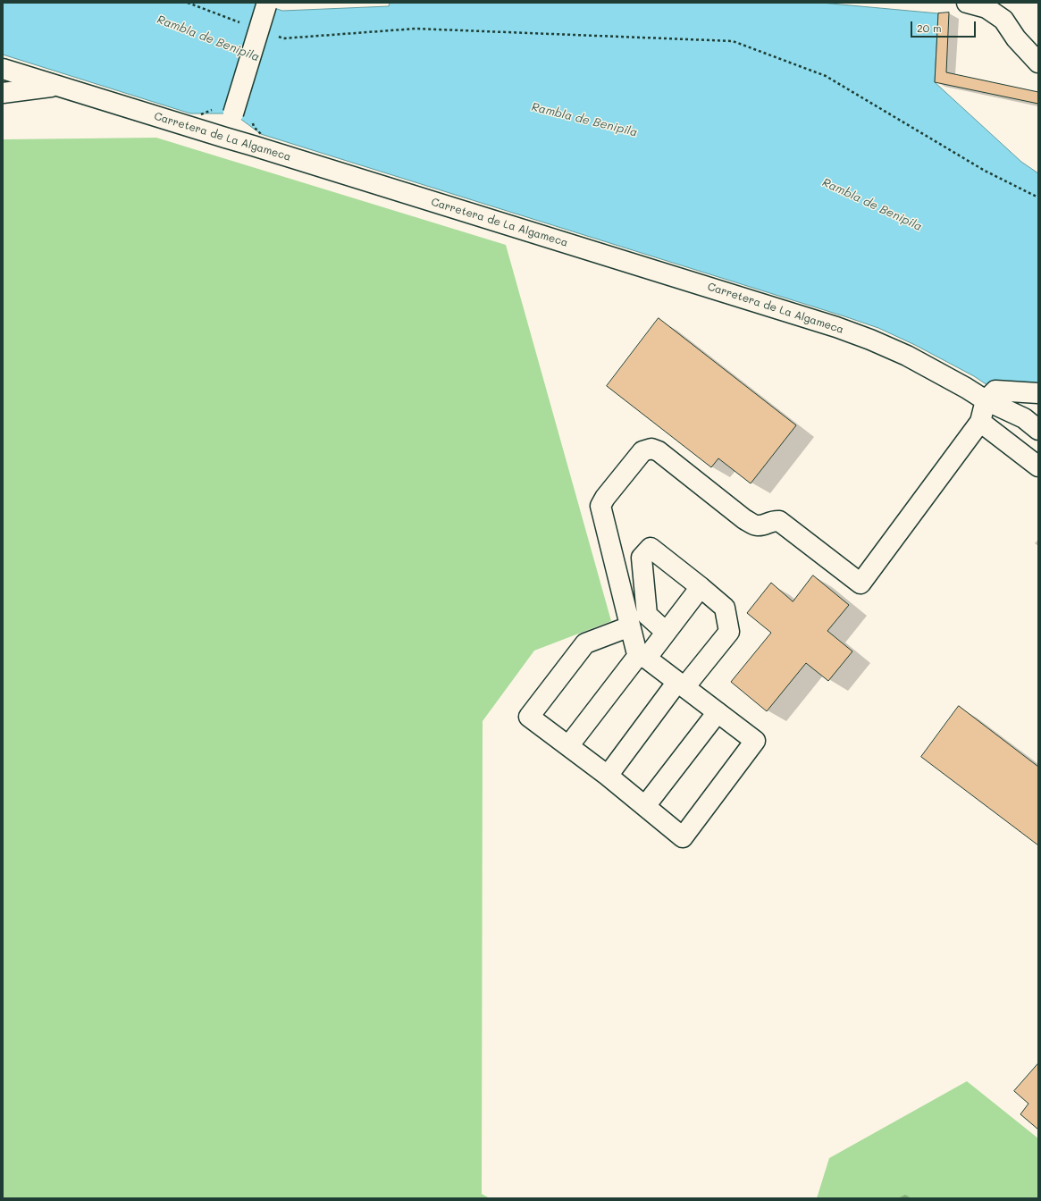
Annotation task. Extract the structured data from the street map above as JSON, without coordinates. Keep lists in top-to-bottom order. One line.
{"streets":{"street":["Carretera de La Algameca"]},"water":["Rambla de Benipila"],"scale_bar":"20 m"}
